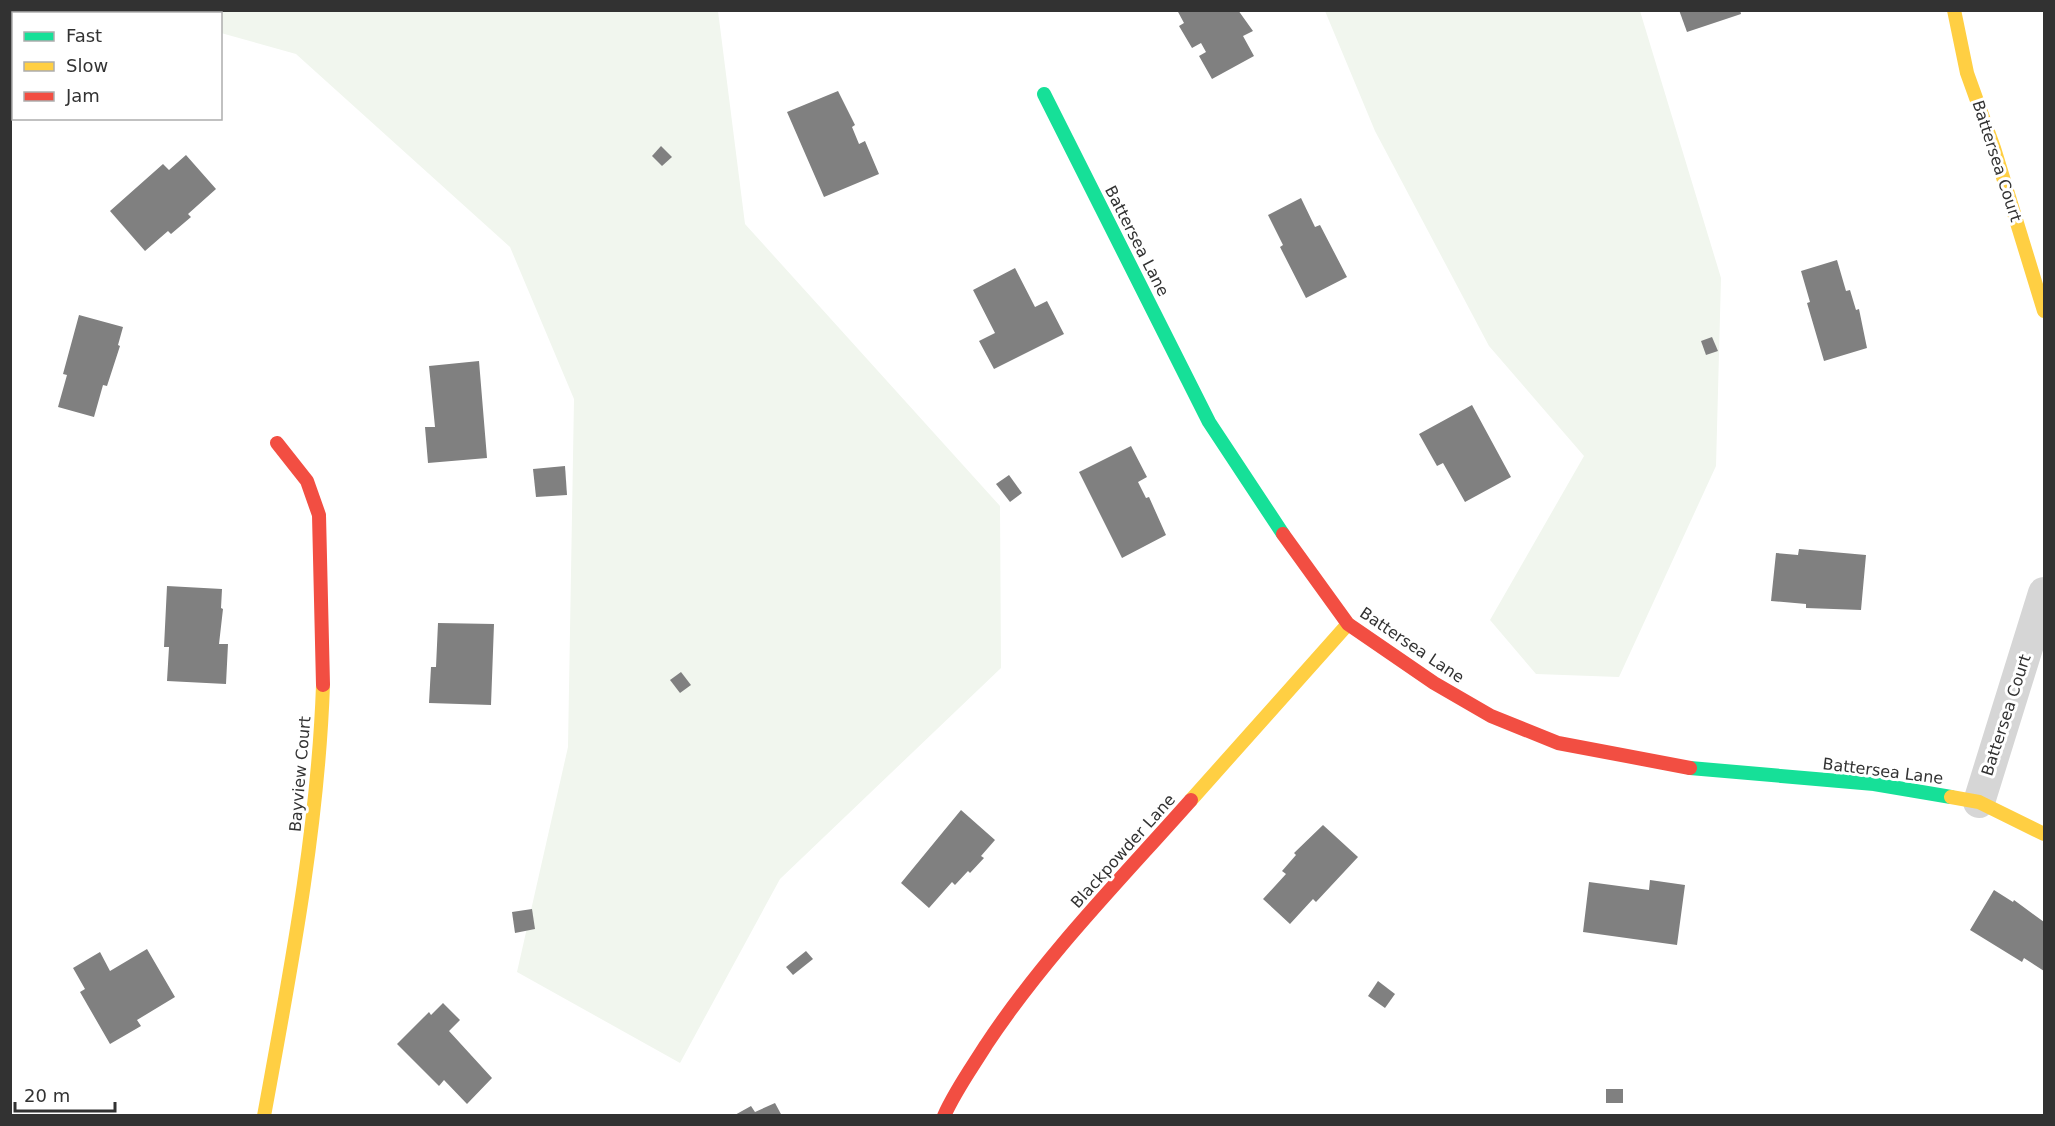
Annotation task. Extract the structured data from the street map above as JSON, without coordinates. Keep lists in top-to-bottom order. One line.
{"streets":{"street":["Battersea Court","Battersea Lane","Bayview Court","Blackpowder Lane"]},"crossings":[["Battersea Court","Battersea Lane"],["Battersea Lane","Blackpowder Lane"]],"legend":["Fast","Slow","Jam"],"scale_bar":"20 m"}
